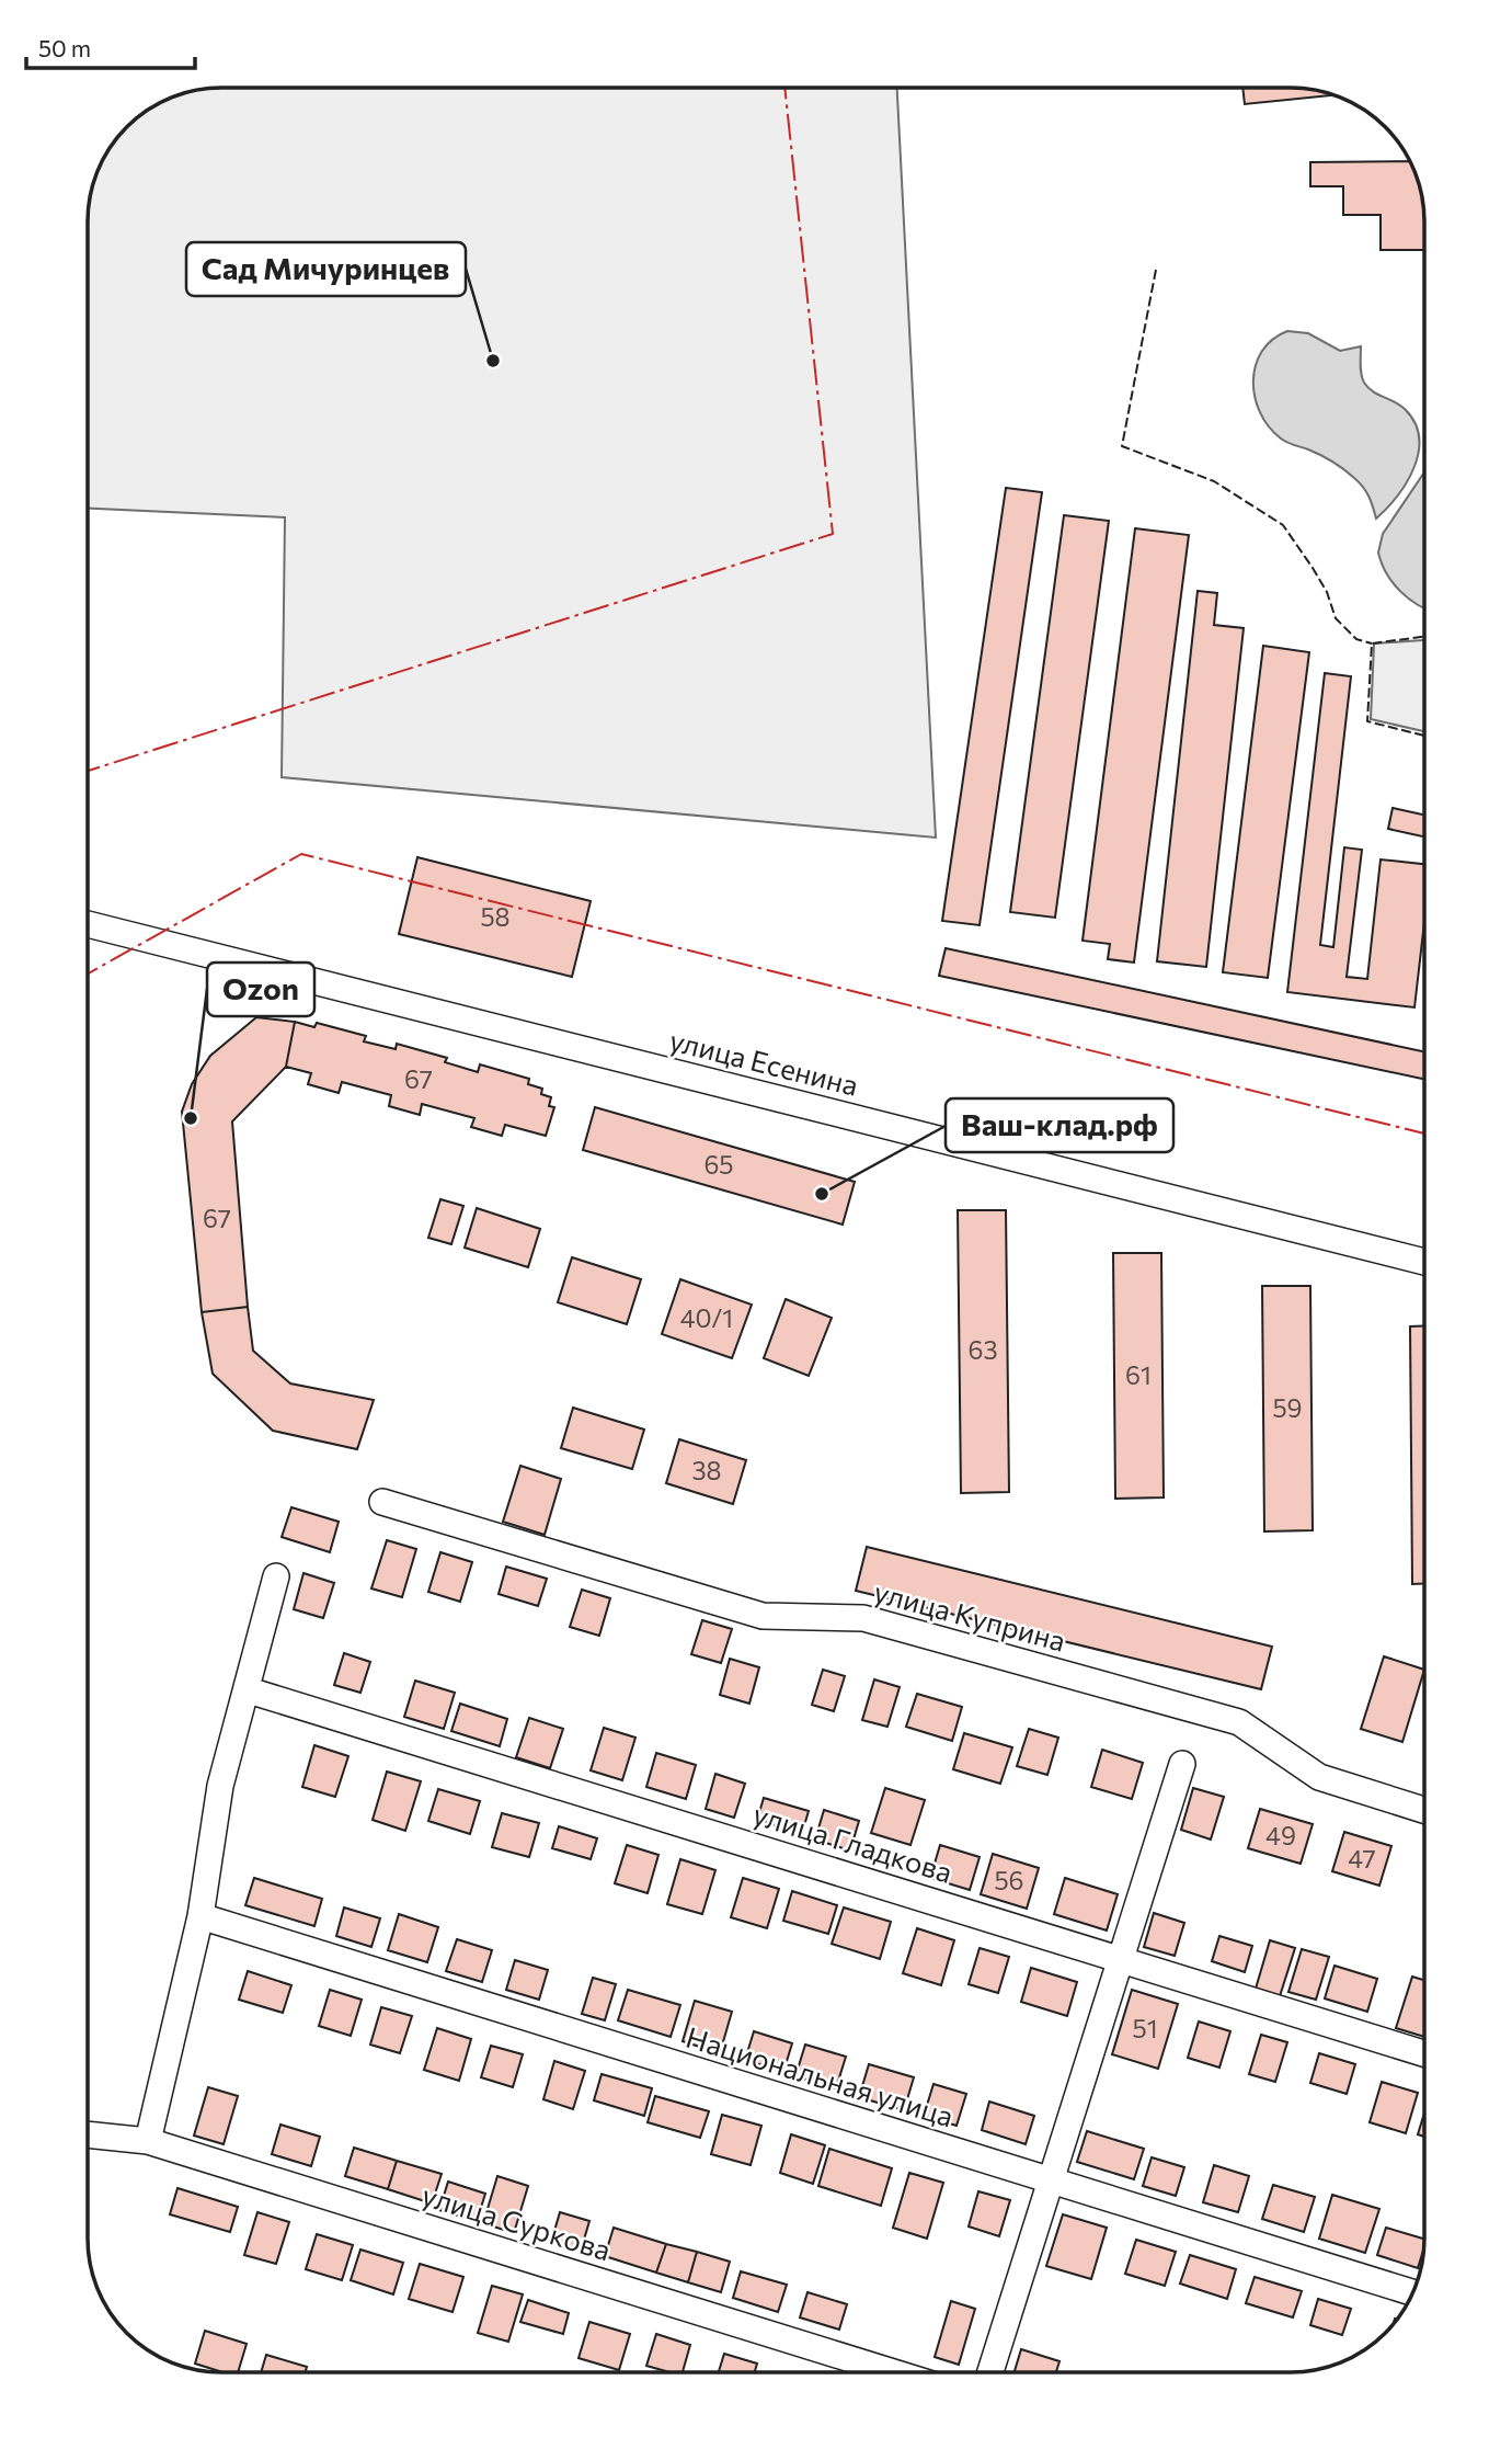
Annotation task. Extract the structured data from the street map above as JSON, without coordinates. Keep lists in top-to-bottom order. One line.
{"streets":{"street":["улица Есенина","улица Куприна","улица Гладкова","Национальная улица","улица Суркова"]},"places":["Сад Мичуринцев","Ozon","Ваш-клад.рф"],"house_numbers":["58","67","65","67","40/1","63","61","59","38","49","47","56","51"],"scale_bar":"50 m"}
